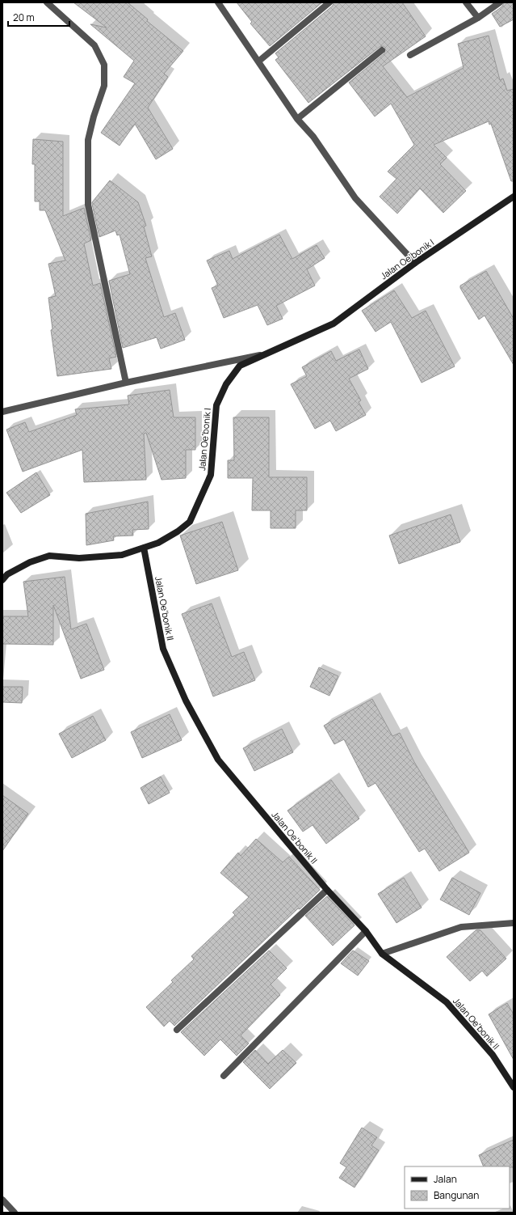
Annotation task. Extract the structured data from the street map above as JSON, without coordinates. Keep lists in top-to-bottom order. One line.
{"streets":{"street":["Jalan Oe'bonik I","Jalan Oe'bonik II"]},"crossings":[["Jalan Oe'bonik I","Jalan Oe'bonik II"]],"legend":["Jalan","Bangunan"],"scale_bar":"20 m"}
